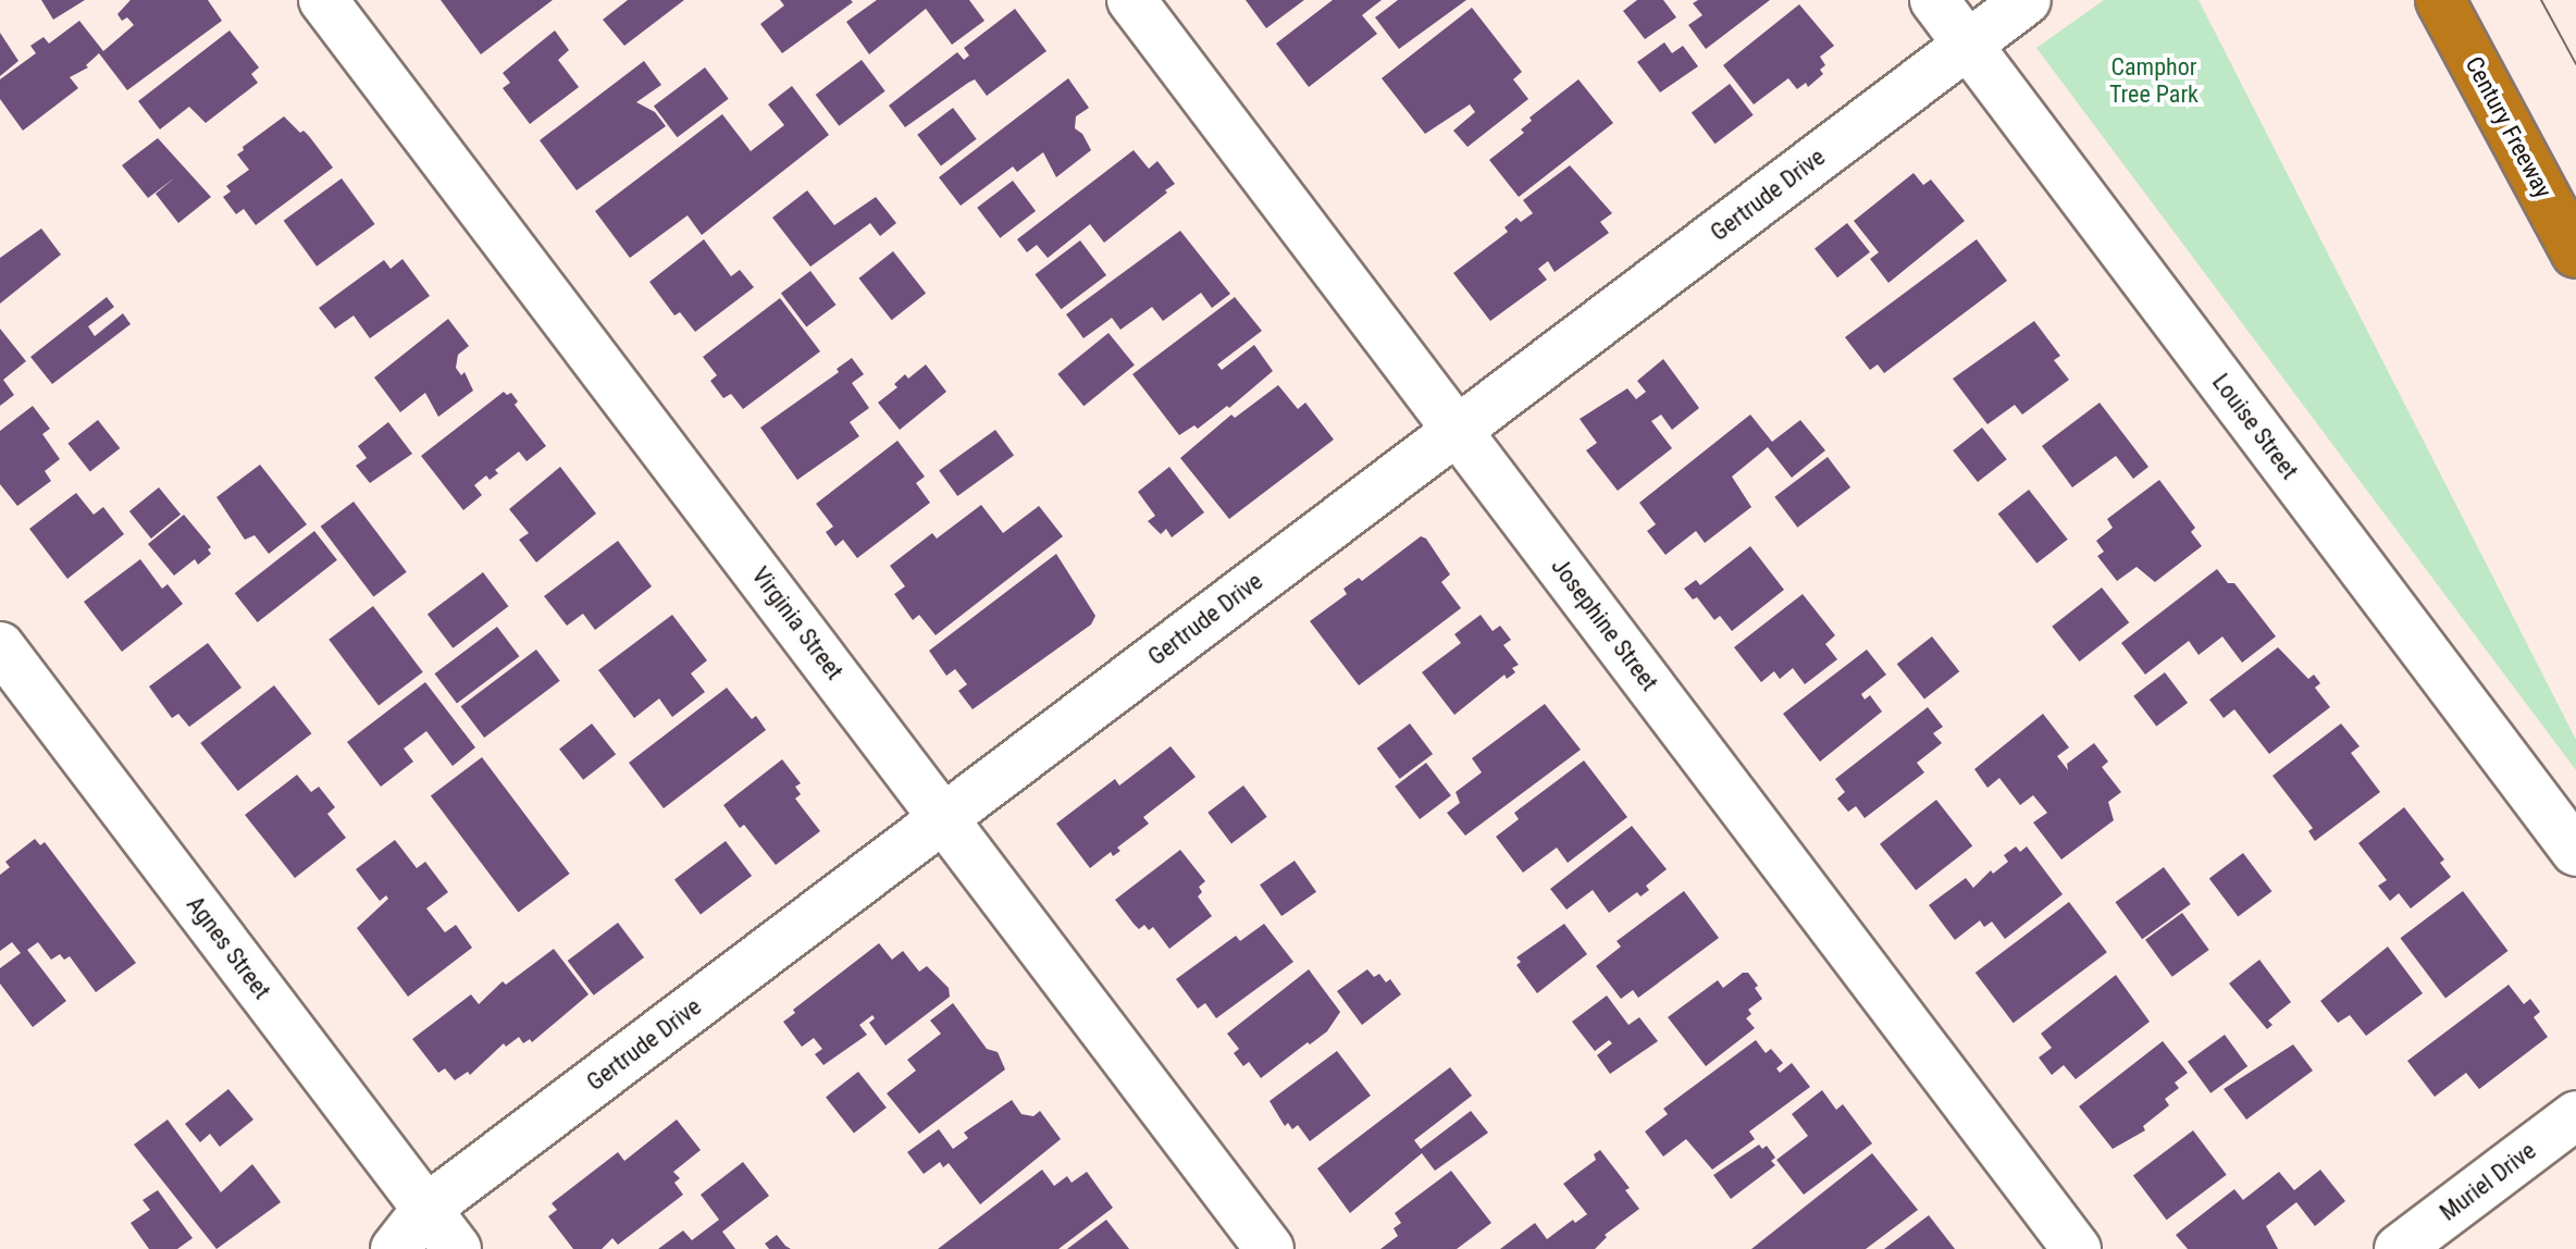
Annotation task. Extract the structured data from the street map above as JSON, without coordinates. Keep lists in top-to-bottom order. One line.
{"streets":{"highway":["Century Freeway"],"street":["Gertrude Drive","Louise Street","Virginia Street","Josephine Street","Agnes Street","Muriel Drive"]},"crossings":[["Gertrude Drive","Louise Street"],["Gertrude Drive","Virginia Street"],["Gertrude Drive","Josephine Street"],["Gertrude Drive","Agnes Street"]],"parks":["Camphor Tree Park"]}
